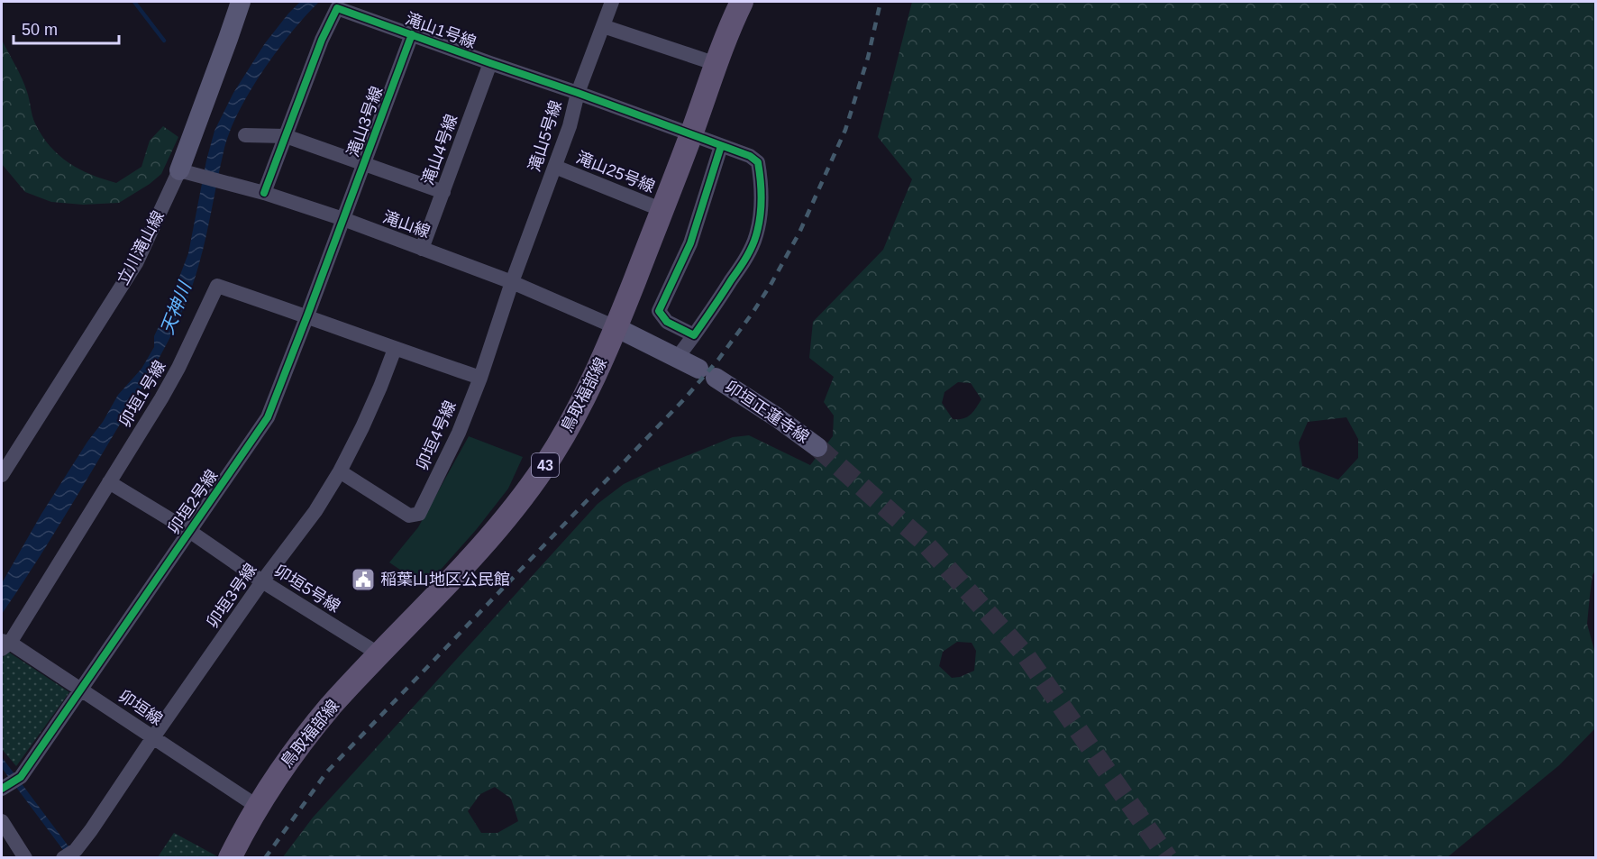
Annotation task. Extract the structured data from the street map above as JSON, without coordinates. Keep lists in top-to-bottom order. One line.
{"streets":{"main road":["立川滝山線","鳥取福部線","卯垣正蓮寺線","43"],"street":["滝山1号線","滝山3号線","滝山5号線","滝山4号線","滝山25号線","滝山線","卯垣1号線","卯垣4号線","卯垣2号線","卯垣5号線","卯垣3号線","卯垣線"]},"crossings":[["滝山1号線","滝山3号線"],["滝山1号線","滝山5号線"],["滝山1号線","滝山4号線"],["滝山1号線","滝山線"],["滝山1号線","鳥取福部線"],["滝山3号線","滝山線"],["滝山3号線","卯垣2号線"],["滝山5号線","滝山25号線"],["滝山5号線","滝山線"],["滝山5号線","卯垣4号線"],["滝山4号線","滝山線"],["滝山25号線","鳥取福部線"],["滝山線","立川滝山線"],["滝山線","鳥取福部線"],["滝山線","卯垣正蓮寺線"],["滝山線","卯垣4号線"],["滝山線","卯垣2号線"],["卯垣1号線","卯垣4号線"],["卯垣1号線","卯垣2号線"],["卯垣1号線","卯垣5号線"],["卯垣1号線","卯垣3号線"],["卯垣1号線","卯垣線"],["鳥取福部線","卯垣正蓮寺線"],["鳥取福部線","卯垣5号線"],["鳥取福部線","卯垣線"],["卯垣4号線","卯垣3号線"],["卯垣2号線","卯垣5号線"],["卯垣2号線","卯垣線"],["卯垣5号線","卯垣3号線"],["卯垣3号線","卯垣線"]],"water":["天神川"],"places":{"public building":["稲葉山地区公民館"]},"scale_bar":"50 m"}
